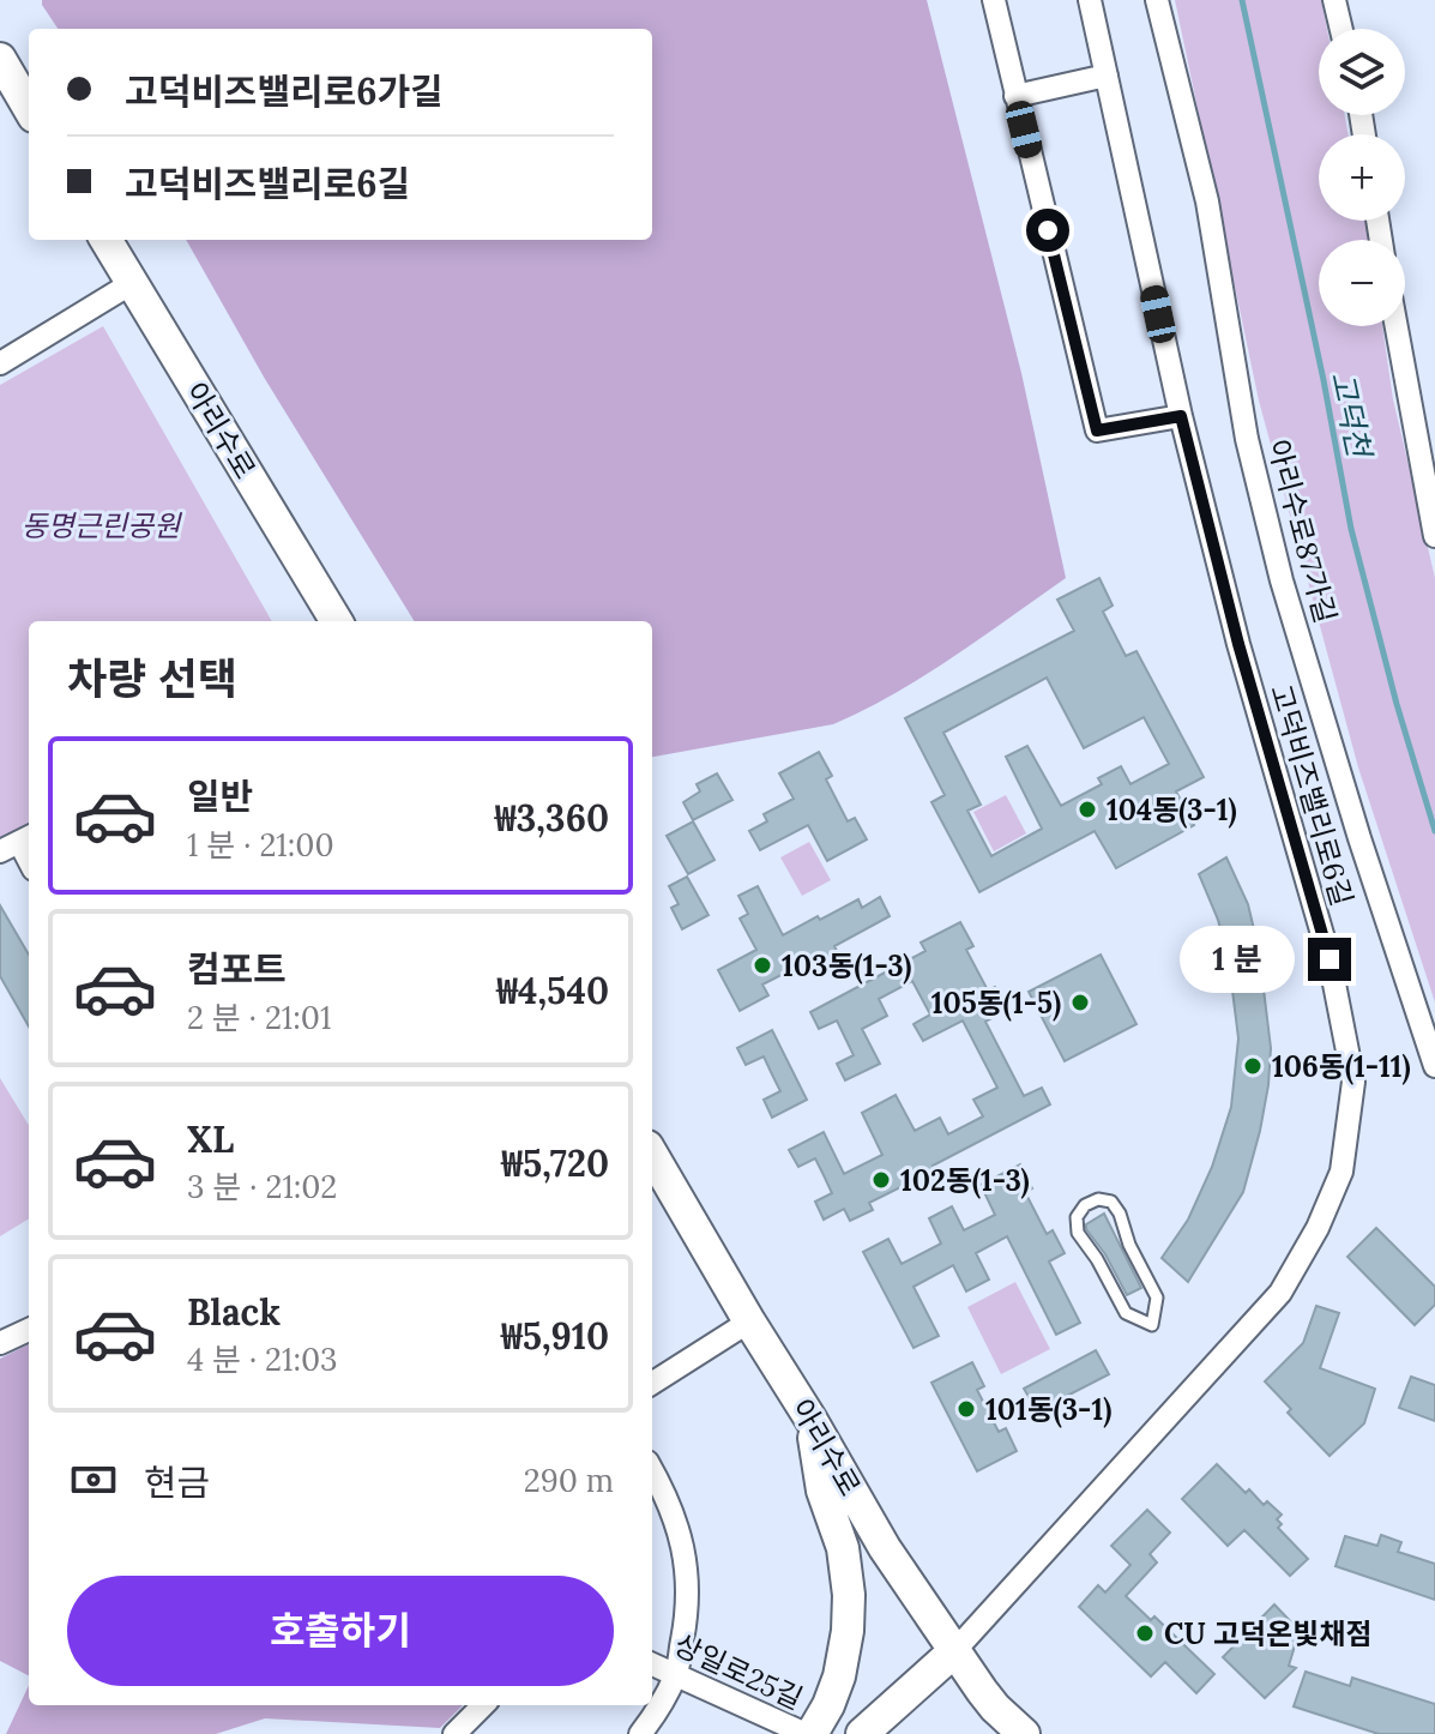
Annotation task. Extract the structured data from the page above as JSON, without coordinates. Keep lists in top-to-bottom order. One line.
{"streets":{"main road":["아리수로"],"street":["아리수로87가길","고덕비즈밸리로6길","상일로25길"]},"crossings":[["아리수로","고덕비즈밸리로6길"]],"water":["고덕천"],"parks":["동명근린공원"],"places":["104동(3-1)","103동(1-3)","105동(1-5)","106동(1-11)","102동(1-3)","101동(3-1)","CU 고덕온빛채점"],"page":{"map_buttons":["+","−"],"banner":["고덕비즈밸리로6가길","고덕비즈밸리로6길"],"heading":"차량 선택","list":[{"name":"일반","note":"1 분 · 21:00","value":"₩3,360"},{"name":"컴포트","note":"2 분 · 21:01","value":"₩4,540"},{"name":"XL","note":"3 분 · 21:02","value":"₩5,720"},{"name":"Black","note":"4 분 · 21:03","value":"₩5,910"}],"bubble":"1 분","pay":["현금","290 m"],"buttons":"호출하기"}}
